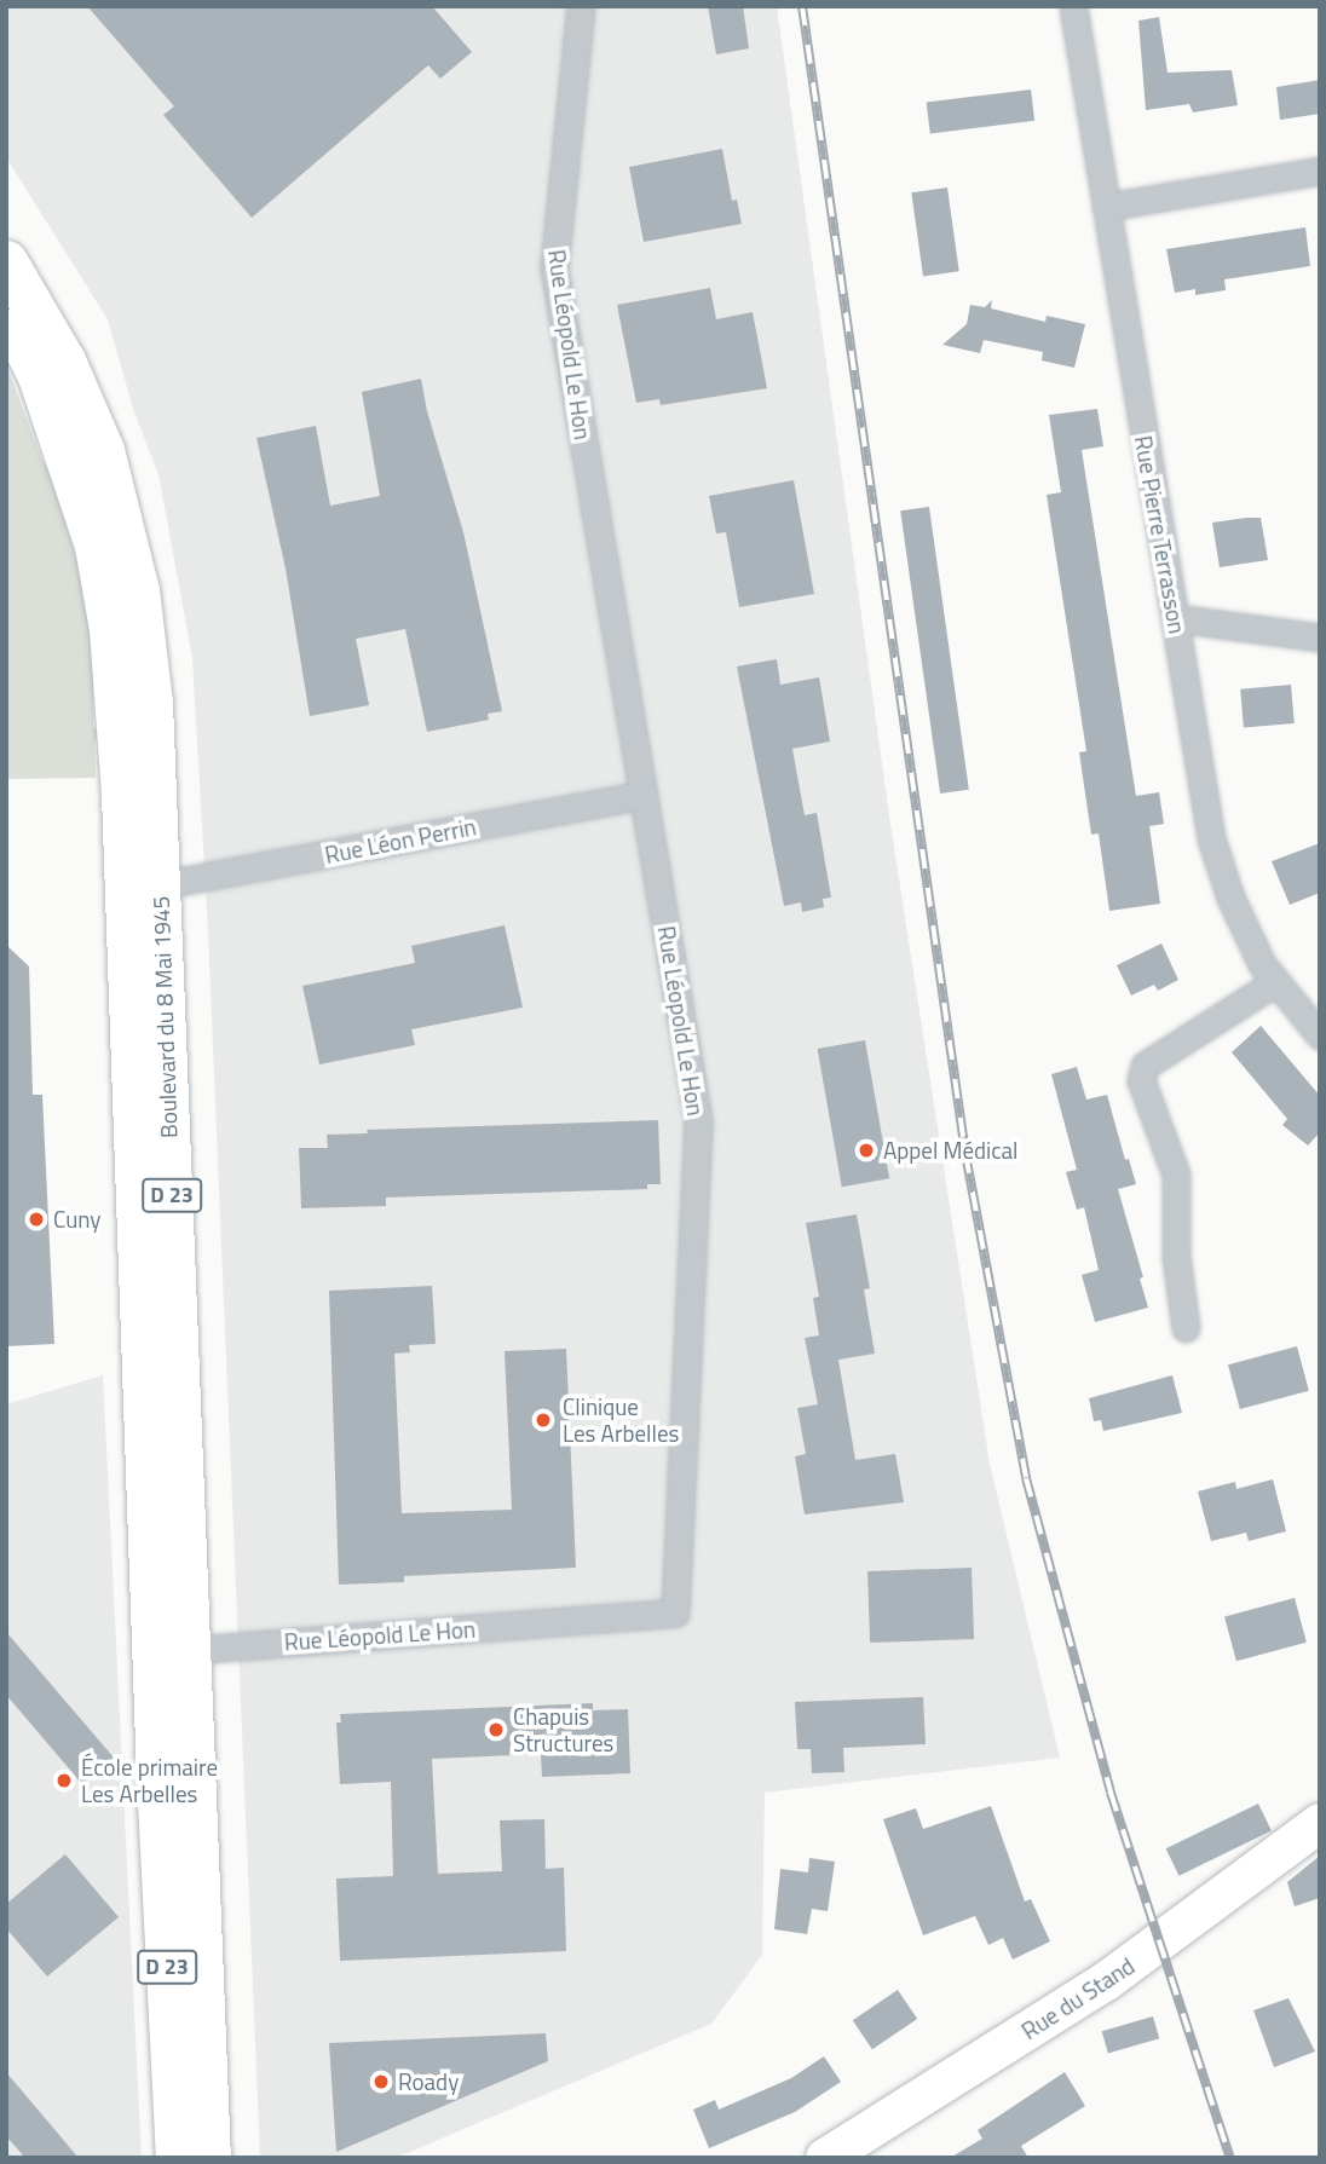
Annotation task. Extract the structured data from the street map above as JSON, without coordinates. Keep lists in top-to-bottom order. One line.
{"streets":{"main road":["Boulevard du 8 Mai 1945","D 23"],"street":["Rue Léopold Le Hon","Rue Pierre Terrasson","Rue Léon Perrin","Rue du Stand"]},"crossings":[["Rue Léopold Le Hon","Rue Léon Perrin"],["Rue Léopold Le Hon","Boulevard du 8 Mai 1945"],["Rue Léon Perrin","Boulevard du 8 Mai 1945"]],"places":["Appel Médical","Cuny","Clinique Les Arbelles","Chapuis Structures","École primaire Les Arbelles","Roady"]}
